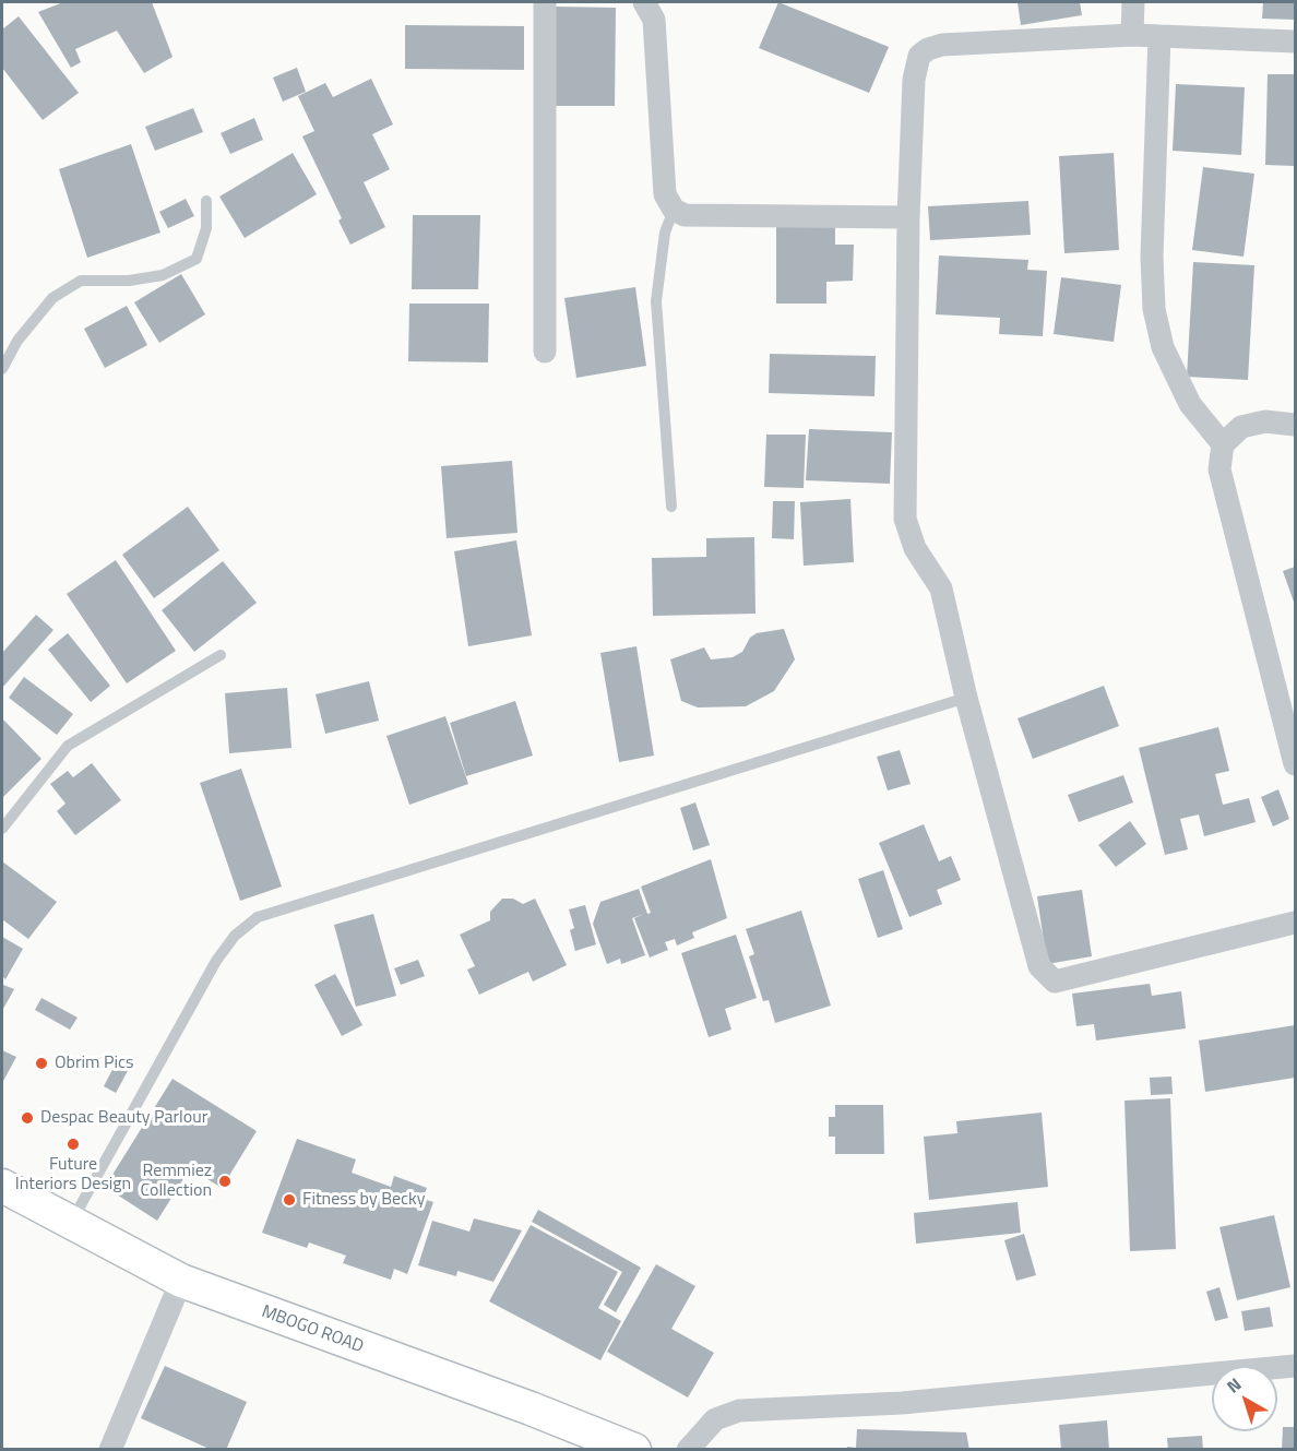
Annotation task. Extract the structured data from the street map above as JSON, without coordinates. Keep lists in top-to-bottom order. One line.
{"streets":{"main road":["MBOGO ROAD"]},"places":["Obrim Pics","Despac Beauty Parlour","Future Interiors Design","Remmiez Collection","Fitness by Becky"],"north":"top left"}
